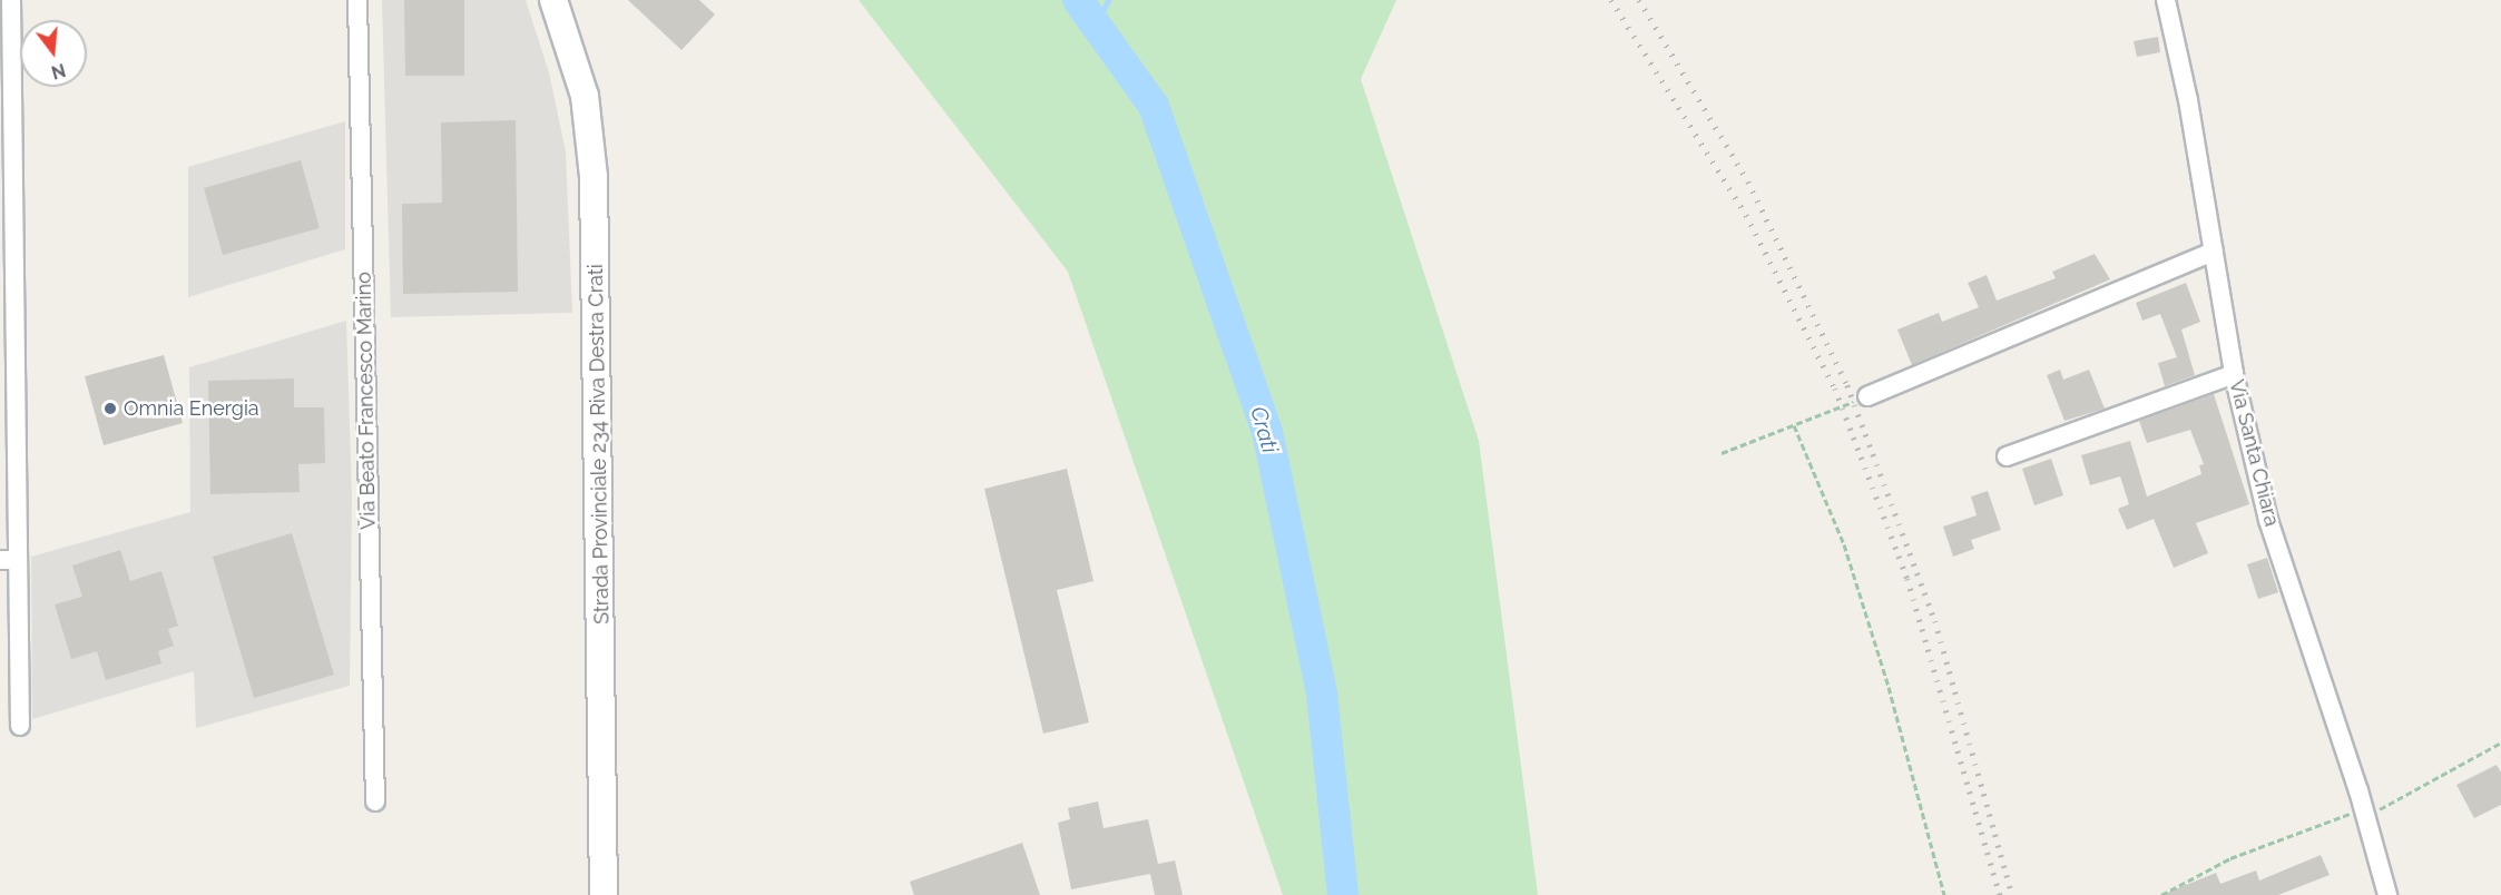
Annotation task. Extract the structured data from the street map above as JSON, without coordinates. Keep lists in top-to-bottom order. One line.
{"streets":{"main road":["Strada Provinciale 234 Riva Destra Crati"],"street":["Via Beato Francesco Marino","Via Santa Chiara"]},"water":["Crati"],"places":["Omnia Energia"],"north":"bottom"}
